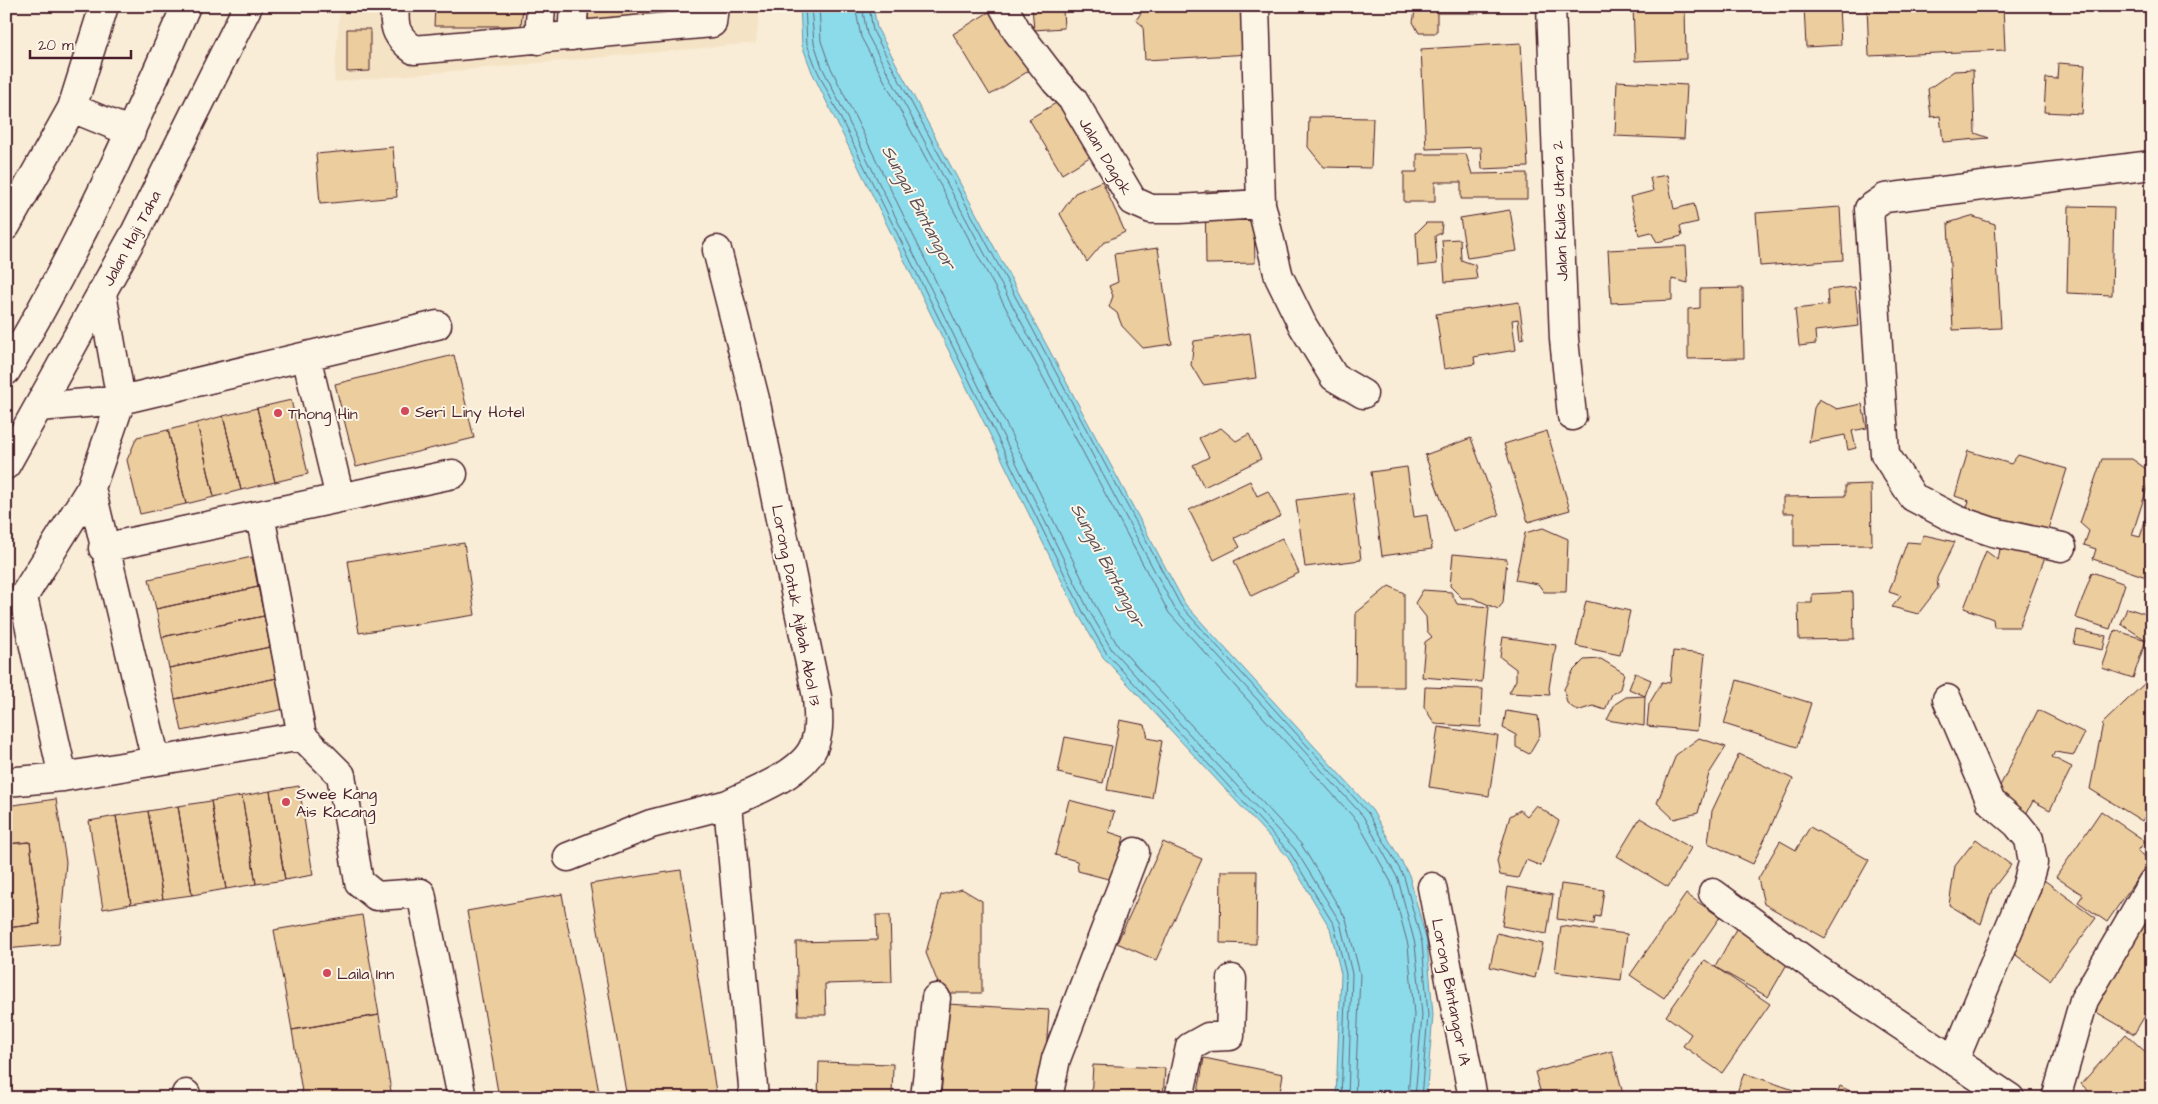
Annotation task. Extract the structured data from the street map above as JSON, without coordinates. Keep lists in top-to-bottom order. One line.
{"streets":{"street":["Jalan Dagok","Jalan Kulas Utara 2","Jalan Haji Taha","Lorong Datuk Ajibah Abol 13","Lorong Bintangor 1A"]},"water":["Sungai Bintangor"],"places":["Seri Liny Hotel","Thong Hin","Swee Kang Ais Kacang","Laila Inn"],"scale_bar":"20 m"}
